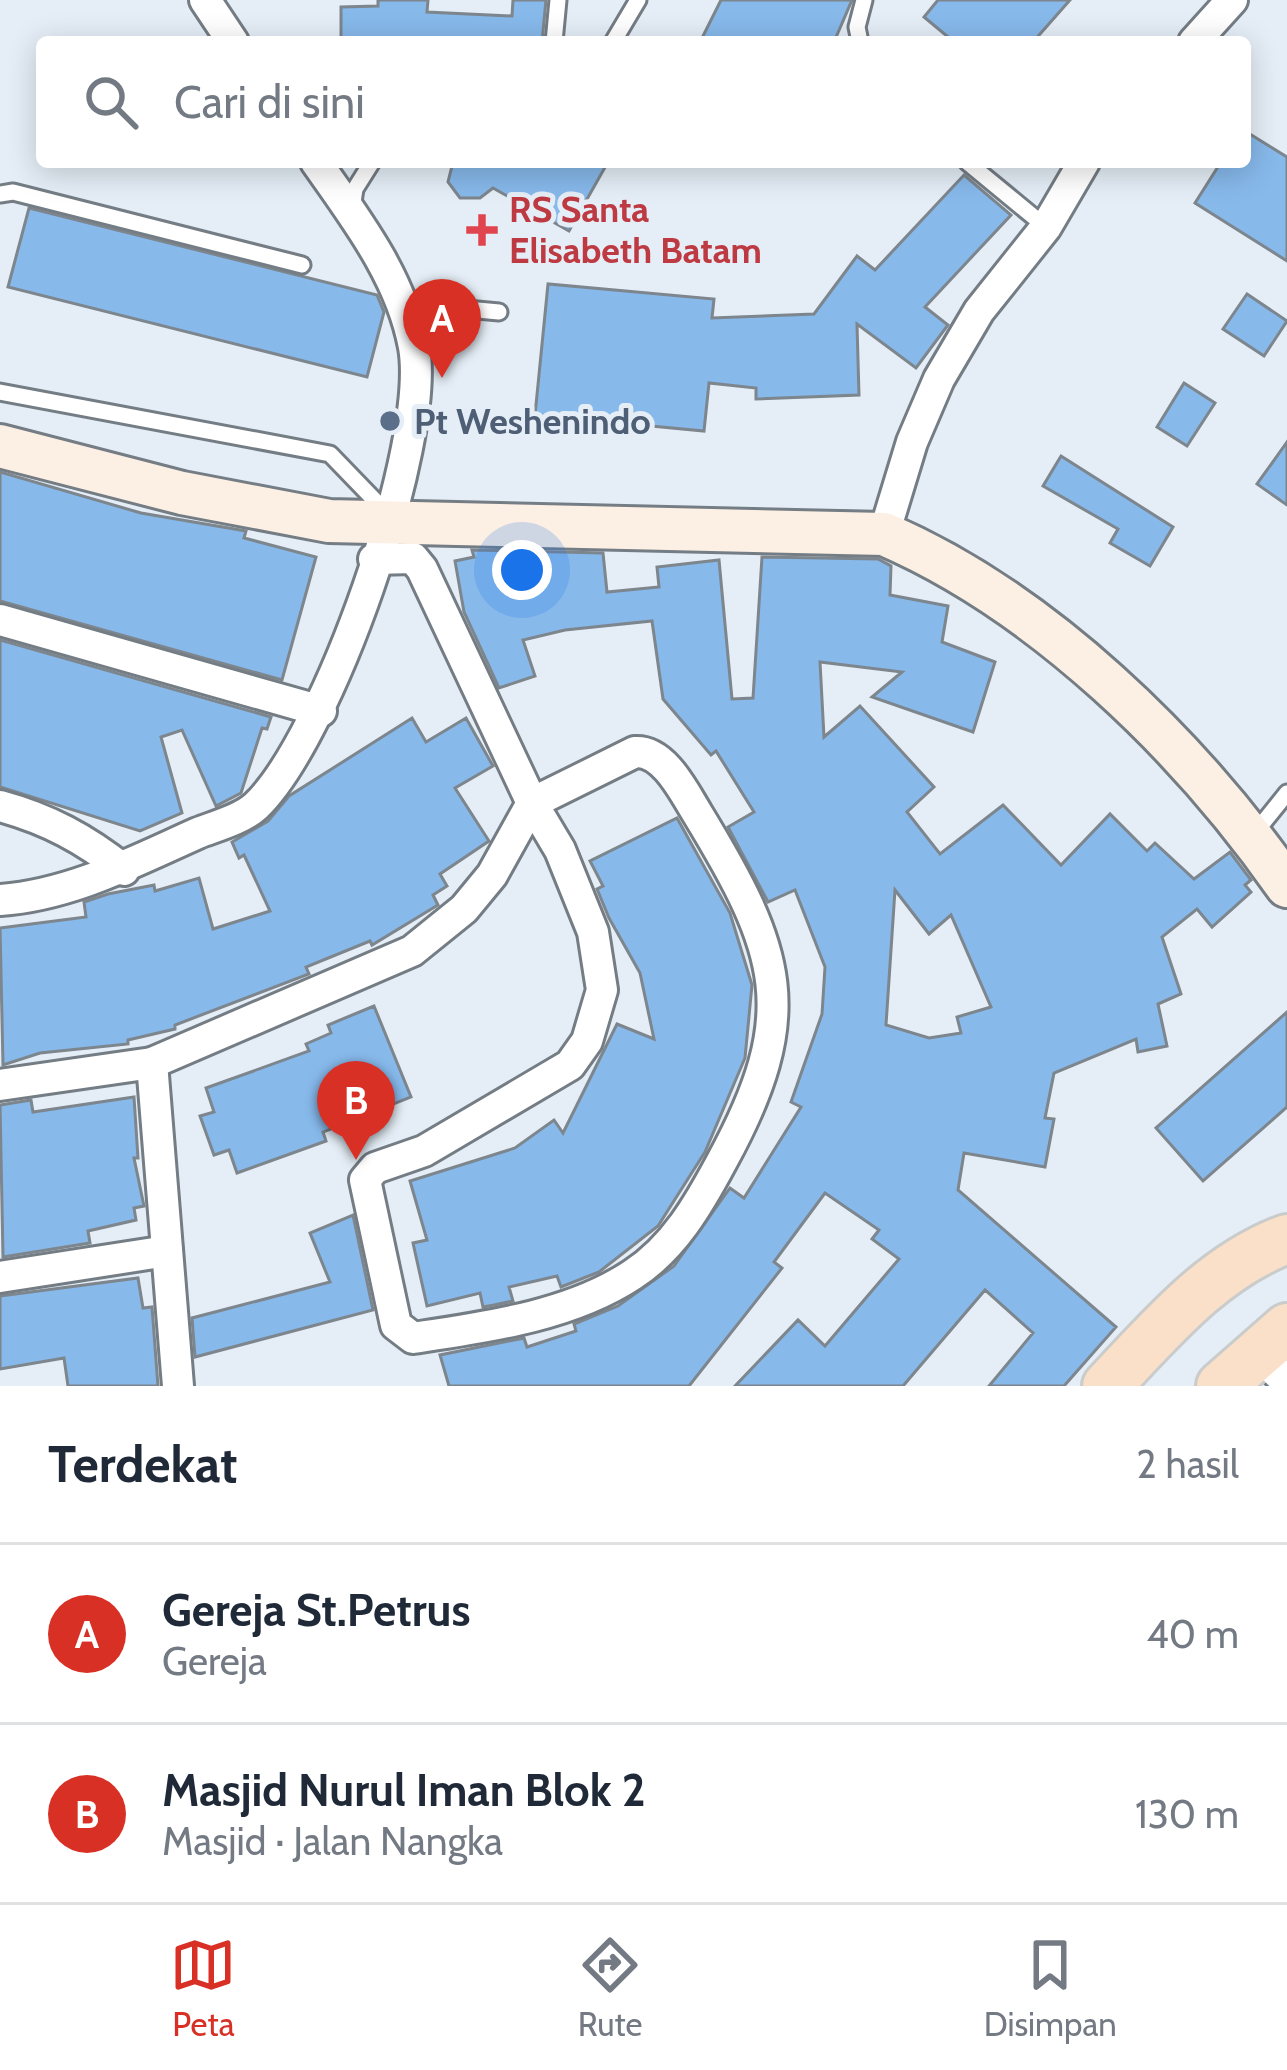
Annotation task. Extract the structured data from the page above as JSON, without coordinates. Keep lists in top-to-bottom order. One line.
{"places":{"health":["RS Santa Elisabeth Batam"],"other":["Pt Weshenindo"]},"page":{"search":"Cari di sini","pins":["A","B"],"heading":["Terdekat","2 hasil"],"list":[{"mark":"A","name":"Gereja St.Petrus","note":"Gereja","value":"40 m"},{"mark":"B","name":"Masjid Nurul Iman Blok 2","note":"Masjid · Jalan Nangka","value":"130 m"}],"nav":["Peta","Rute","Disimpan"]}}
